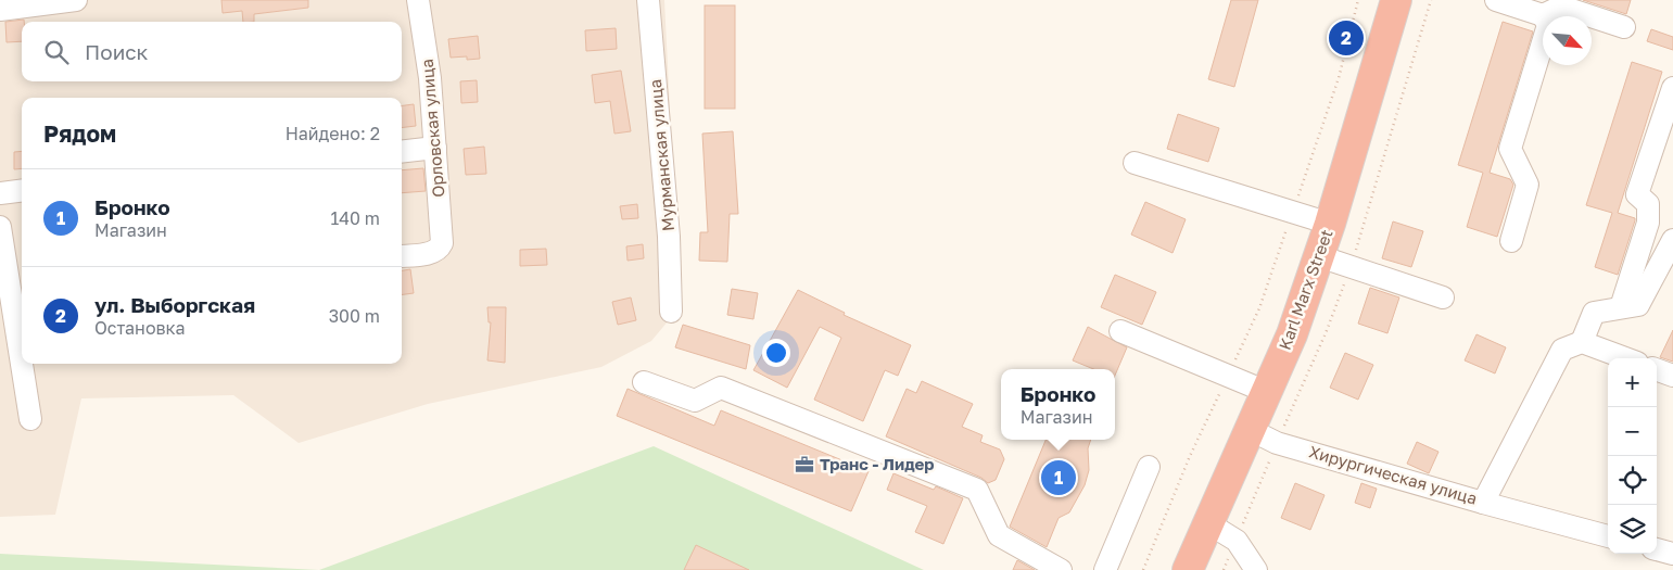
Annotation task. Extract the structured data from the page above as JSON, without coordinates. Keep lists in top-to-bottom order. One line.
{"streets":{"highway":["Karl Marx Street"],"street":["Орловская улица","Мурманская улица","Хирургическая улица"]},"crossings":[["Karl Marx Street","Хирургическая улица"]],"places":{"office":["Транс - Лидер"]},"north":"bottom right","page":{"pins":["2","1"],"search":"Поиск","heading":["Рядом","Найдено: 2"],"list":[{"mark":"1","name":"Бронко","note":"Магазин","value":"140 m"},{"mark":"2","name":"ул. Выборгская","note":"Остановка","value":"300 m"}],"map_buttons":["+","−"],"popup":["Бронко","Магазин"]}}
